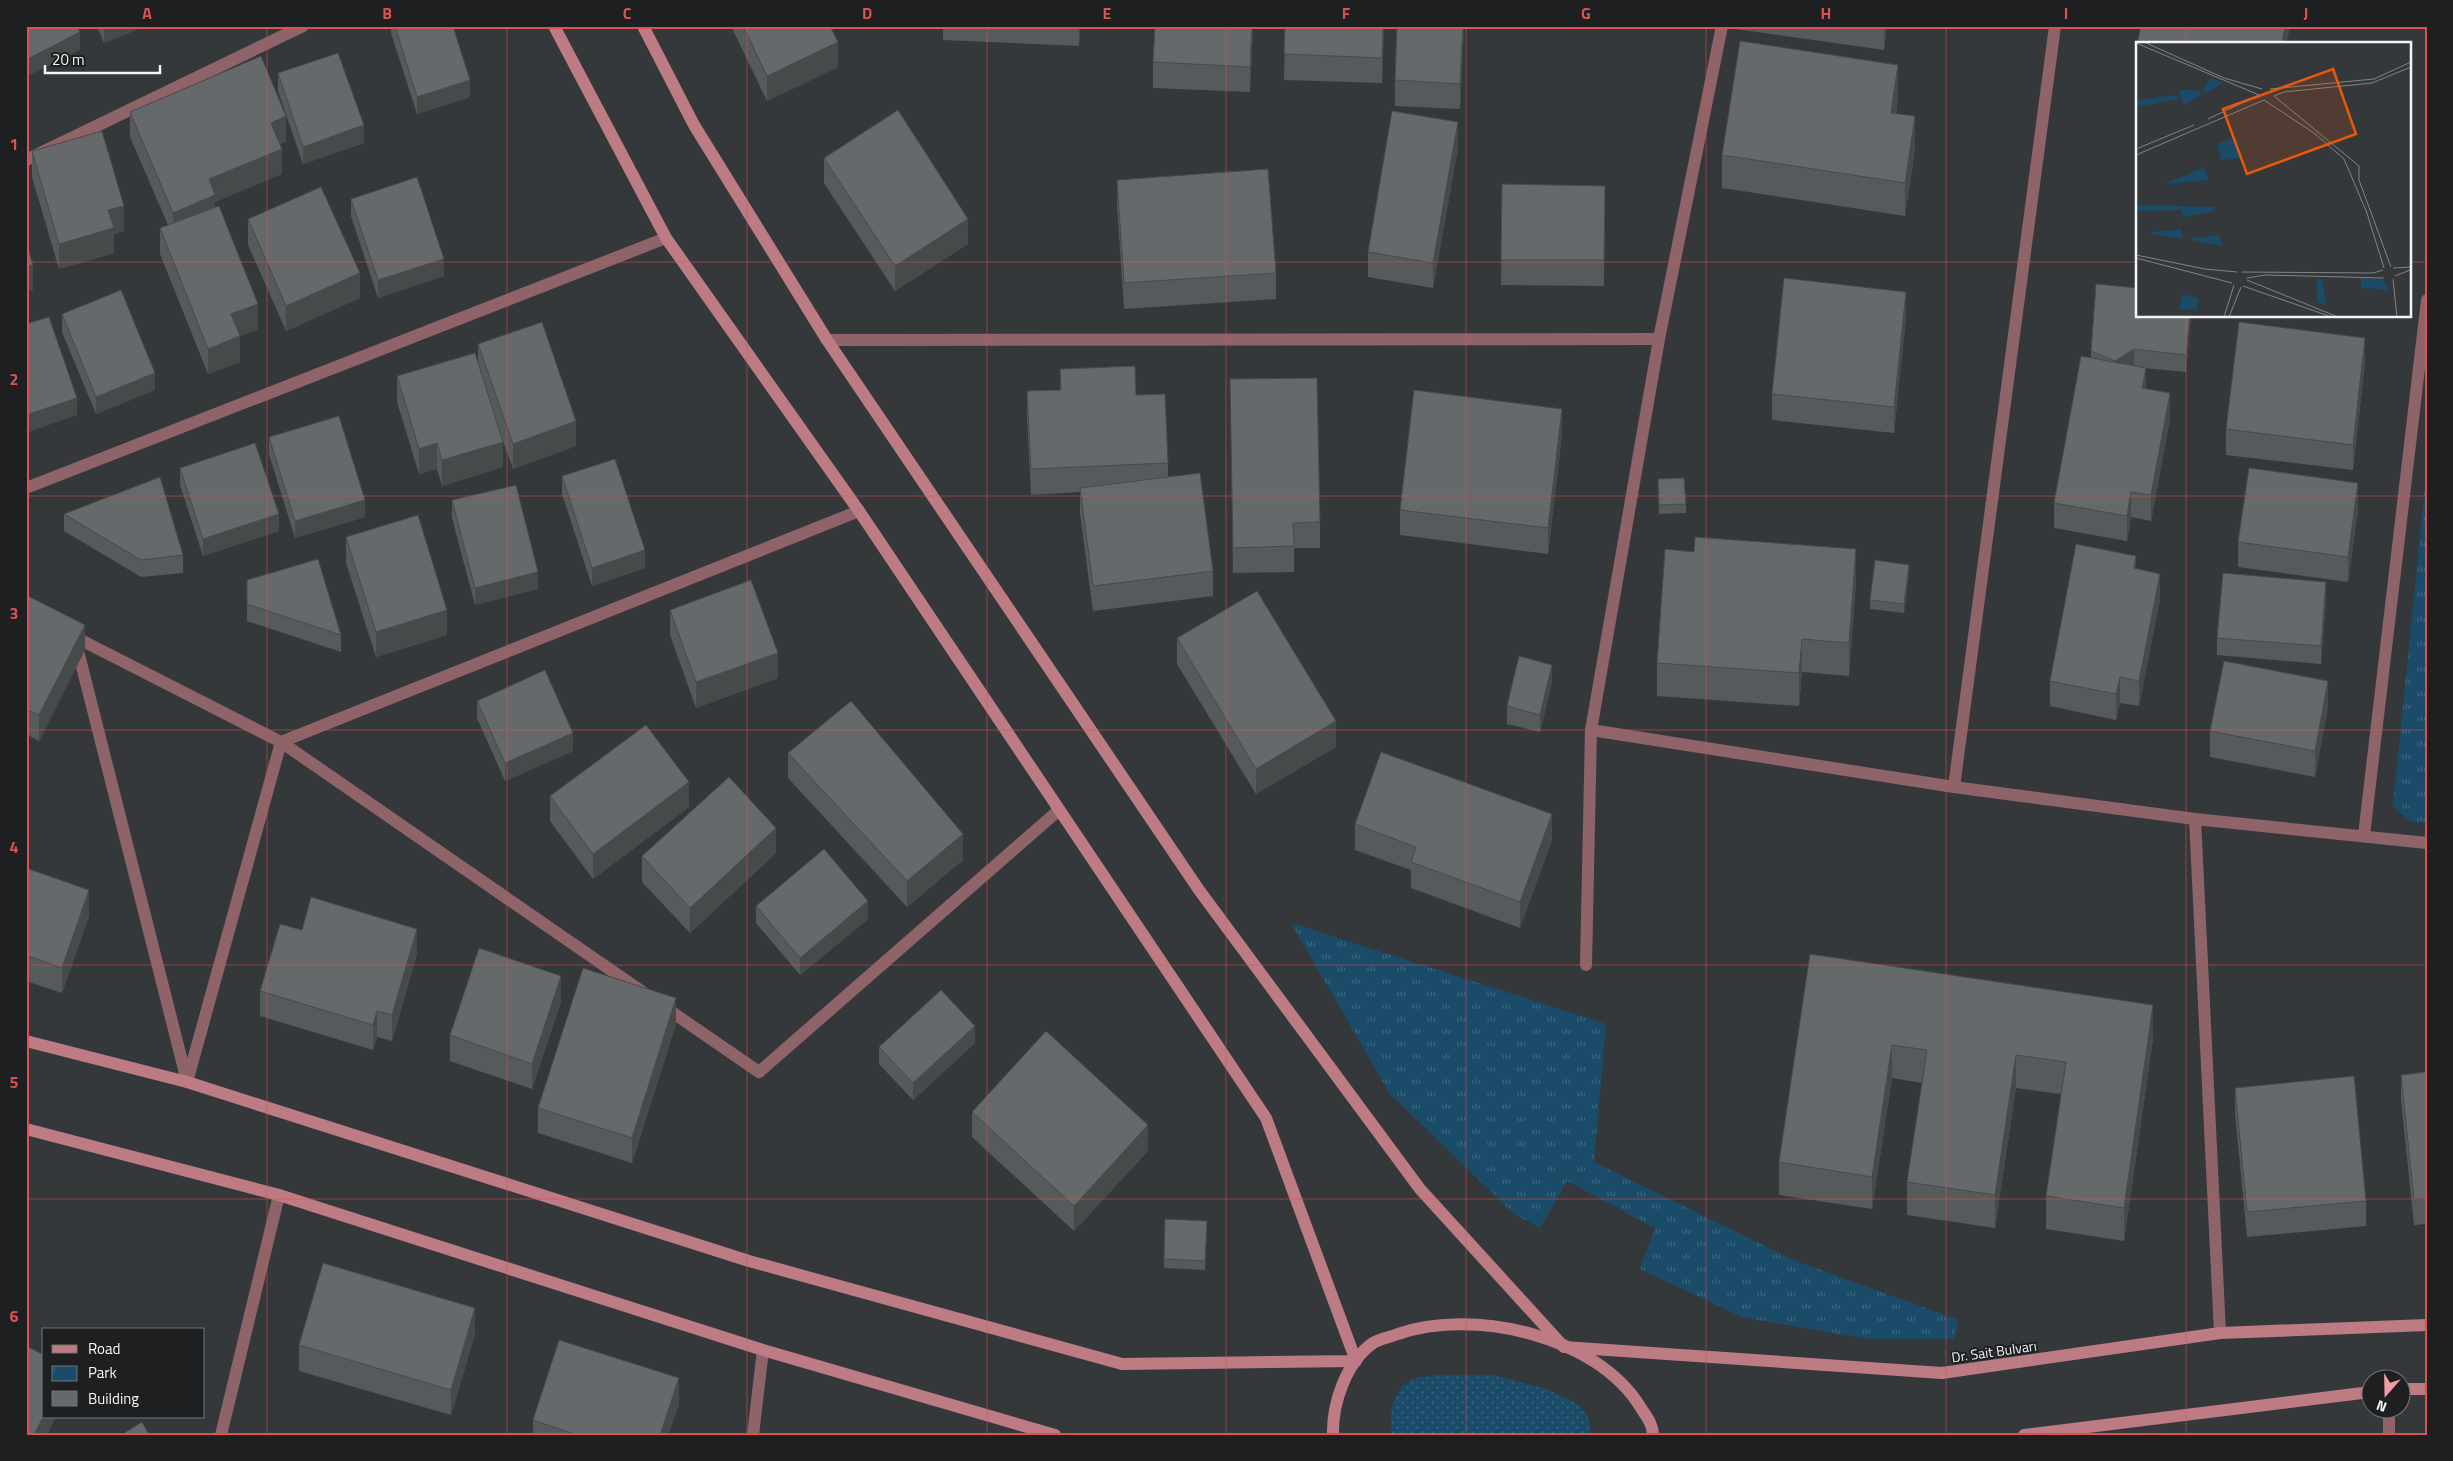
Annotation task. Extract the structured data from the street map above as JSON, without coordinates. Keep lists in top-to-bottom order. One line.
{"streets":{"main road":["Dr. Sait Bulvarı"]},"legend":["Road","Park","Building"],"scale_bar":"20 m","north":"bottom","grid":{"columns":["A","B","C","D","E","F","G","H","I","J"],"rows":["1","2","3","4","5","6"]}}
